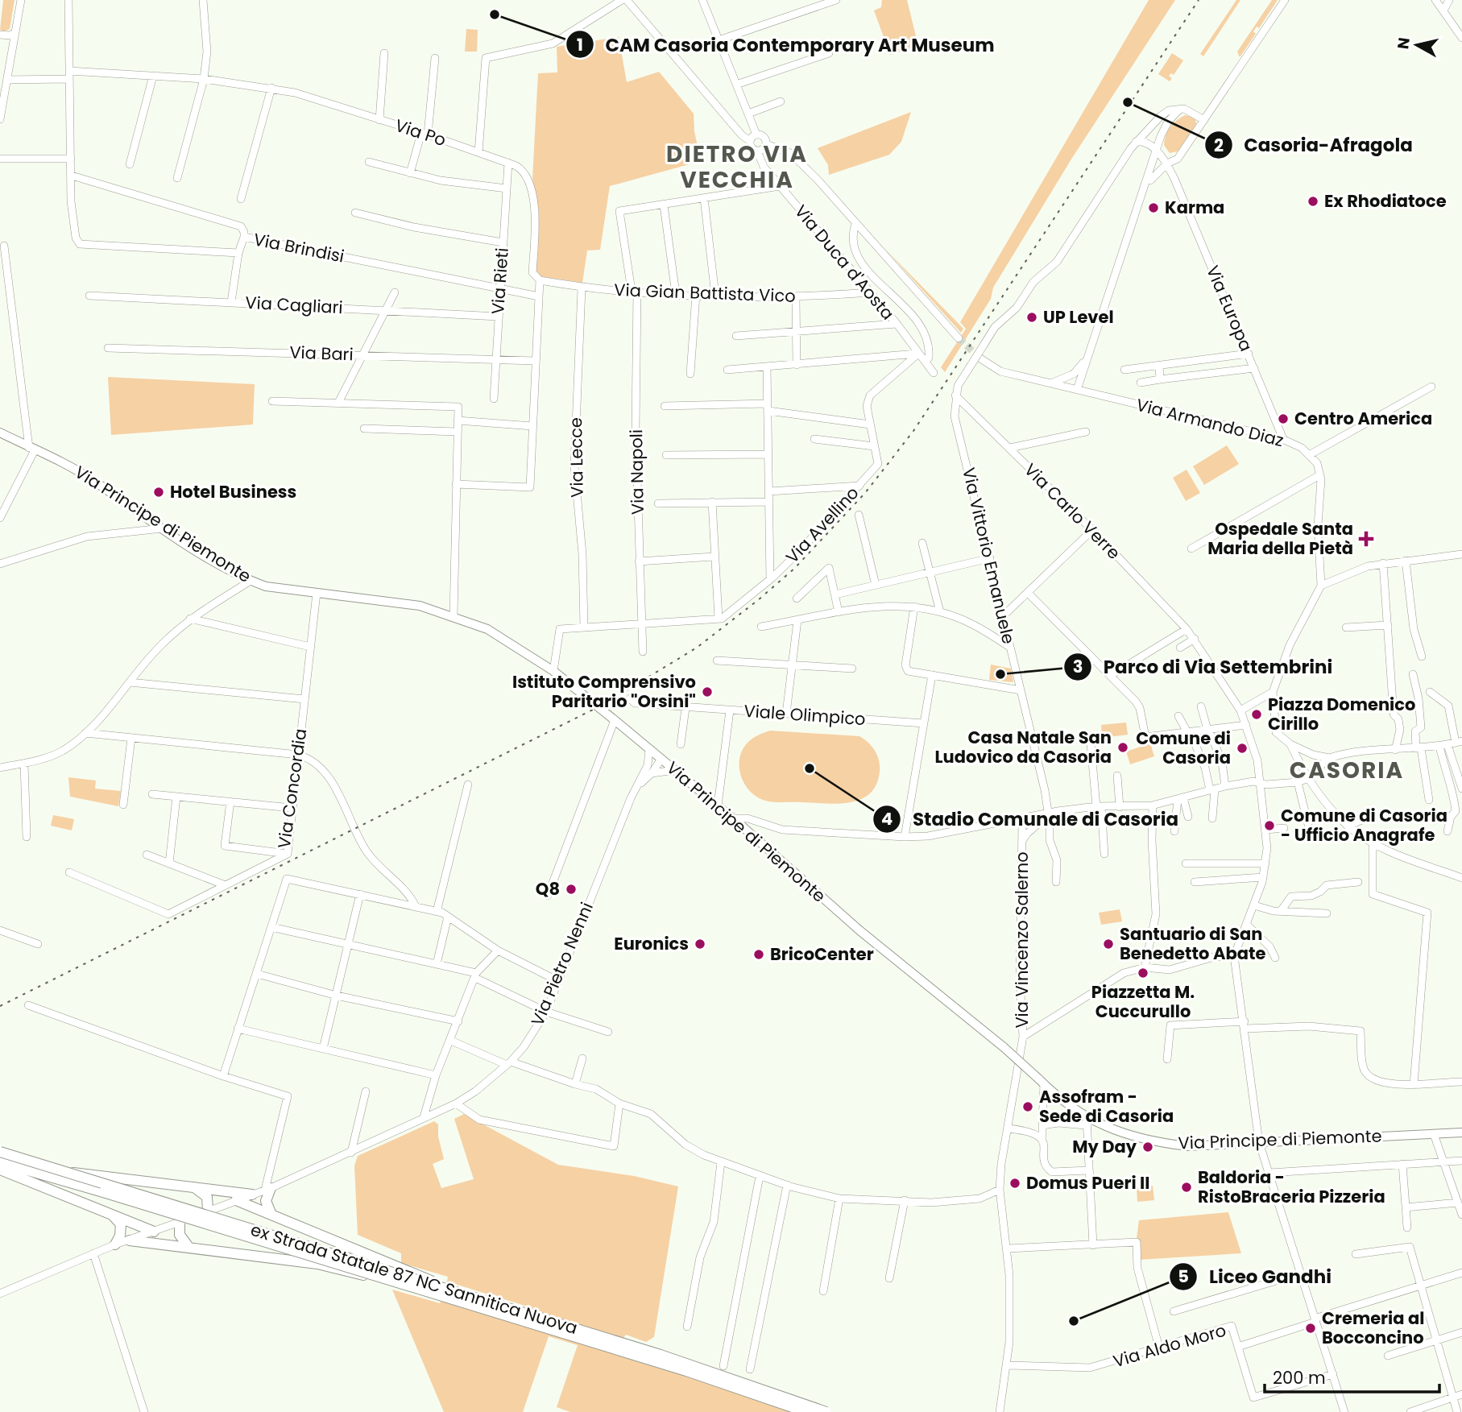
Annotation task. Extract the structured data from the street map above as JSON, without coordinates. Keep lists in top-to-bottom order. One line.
{"streets":{"highway":["ex Strada Statale 87 NC Sannitica Nuova"],"main road":["Via Principe di Piemonte"],"street":["Via Po","Via Brindisi","Via Duca d'Aosta","Via Rieti","Via Gian Battista Vico","Via Cagliari","Via Europa","Via Bari","Via Armando Diaz","Via Lecce","Via Napoli","Via Carlo Verre","Via Avellino","Via Vittorio Emanuele","Viale Olimpico","Via Concordia","Via Vincenzo Salerno","Via Pietro Nenni","Via Aldo Moro"]},"crossings":[["Via Po","Via Brindisi"],["Via Po","Via Rieti"],["Via Po","Via Gian Battista Vico"],["Via Po","Via Bari"],["Via Brindisi","Via Rieti"],["Via Duca d'Aosta","Via Gian Battista Vico"],["Via Duca d'Aosta","Via Avellino"],["Via Rieti","Via Cagliari"],["Via Rieti","Via Bari"],["Via Gian Battista Vico","Via Lecce"],["Via Gian Battista Vico","Via Napoli"],["Via Europa","Via Armando Diaz"],["Via Carlo Verre","Via Vittorio Emanuele"],["Via Principe di Piemonte","Via Concordia"],["Via Principe di Piemonte","Via Pietro Nenni"],["Via Vincenzo Salerno","Via Aldo Moro"]],"districts":["DIETRO VIA VECCHIA","CASORIA"],"places":{"other":["CAM Casoria Contemporary Art Museum","Casoria-Afragola","Ex Rhodiatoce","Karma","UP Level","Centro America","Hotel Business","Parco di Via Settembrini","Istituto Comprensivo Paritario \"Orsini\"","Piazza Domenico Cirillo","Casa Natale San Ludovico da Casoria","Comune di Casoria","Stadio Comunale di Casoria","Comune di Casoria - Ufficio Anagrafe","Q8","Euronics","Santuario di San Benedetto Abate","BricoCenter","Piazzetta M. Cuccurullo","Assofram - Sede di Casoria","My Day","Domus Pueri II","Baldoria - RistoBraceria Pizzeria","Liceo Gandhi","Cremeria al Bocconcino"],"health":["Ospedale Santa Maria della Pietà"]},"scale_bar":"200 m","north":"left"}
